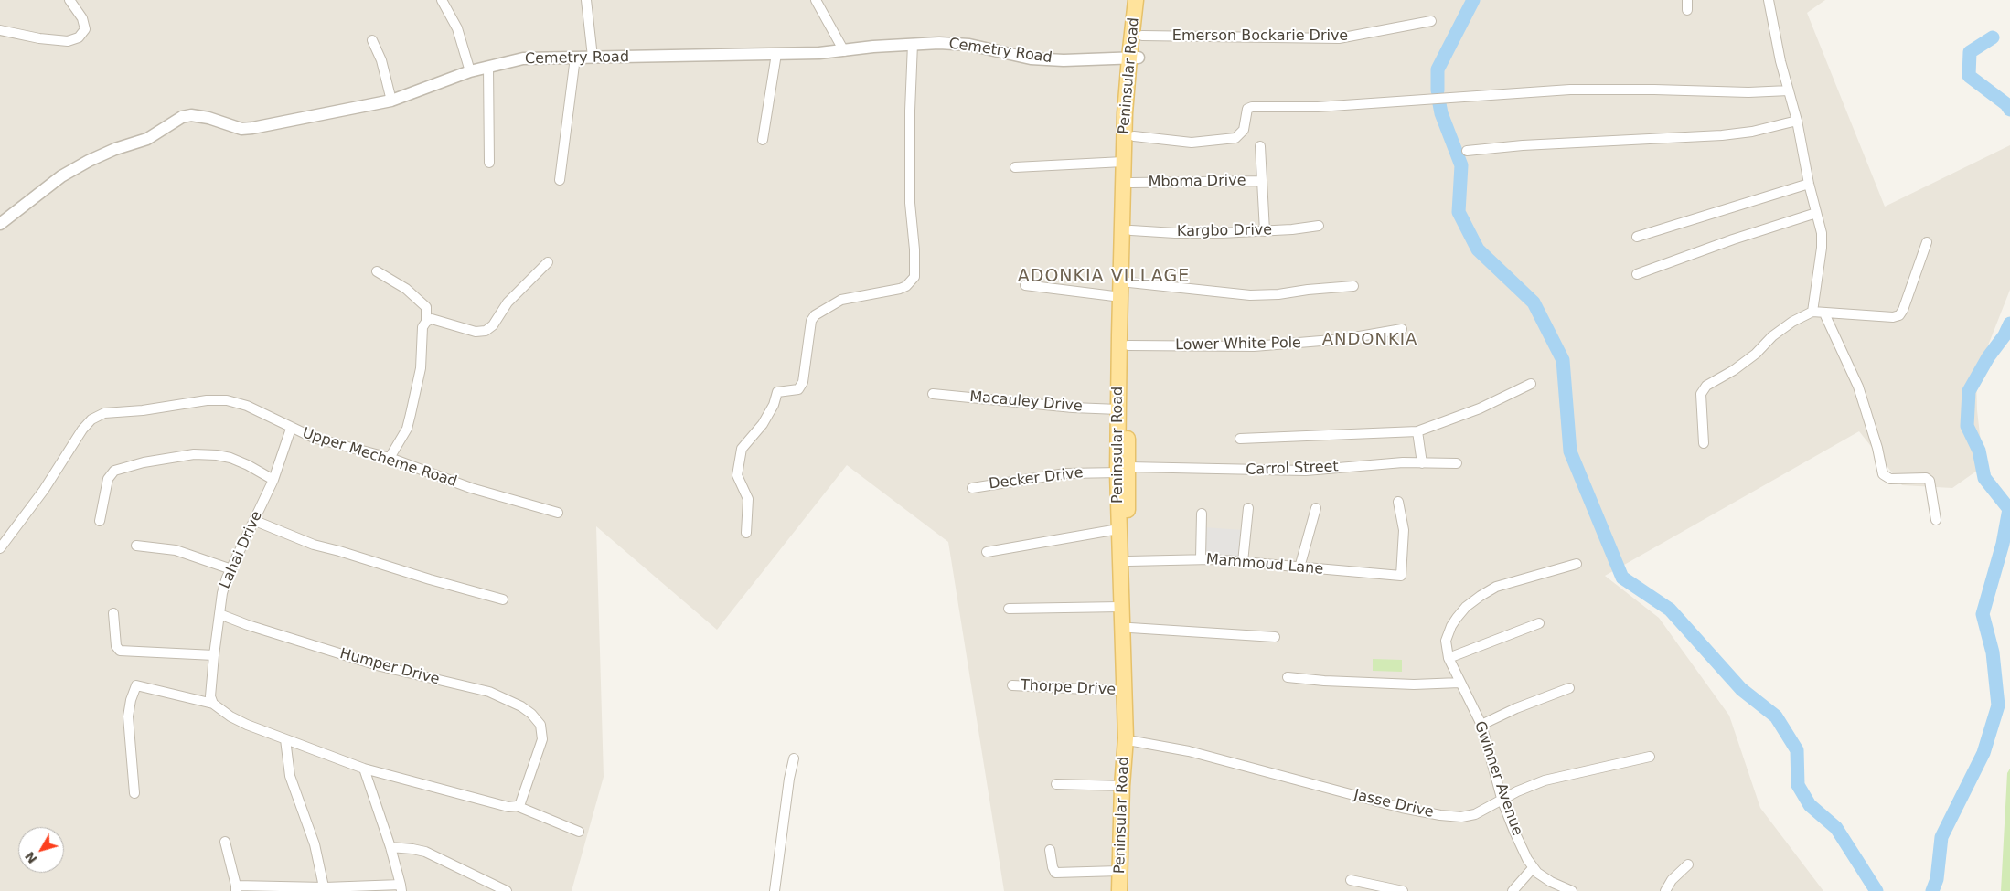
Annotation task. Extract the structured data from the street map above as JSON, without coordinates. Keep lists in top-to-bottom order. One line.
{"streets":{"main road":["Peninsular Road"],"street":["Emerson Bockarie Drive","Cemetry Road","Mboma Drive","Kargbo Drive","Lower White Pole","Macauley Drive","Upper Mecheme Road","Carrol Street","Decker Drive","Lahai Drive","Mammoud Lane","Humper Drive","Thorpe Drive","Gwinner Avenue","Jasse Drive"]},"crossings":[["Emerson Bockarie Drive","Peninsular Road"],["Cemetry Road","Peninsular Road"],["Peninsular Road","Mboma Drive"],["Peninsular Road","Kargbo Drive"],["Peninsular Road","Lower White Pole"],["Peninsular Road","Macauley Drive"],["Peninsular Road","Carrol Street"],["Peninsular Road","Decker Drive"],["Peninsular Road","Mammoud Lane"],["Peninsular Road","Thorpe Drive"],["Peninsular Road","Jasse Drive"],["Upper Mecheme Road","Lahai Drive"],["Carrol Street","Decker Drive"],["Lahai Drive","Humper Drive"],["Gwinner Avenue","Jasse Drive"]],"districts":["ADONKIA VILLAGE","ANDONKIA"],"north":"bottom left"}
